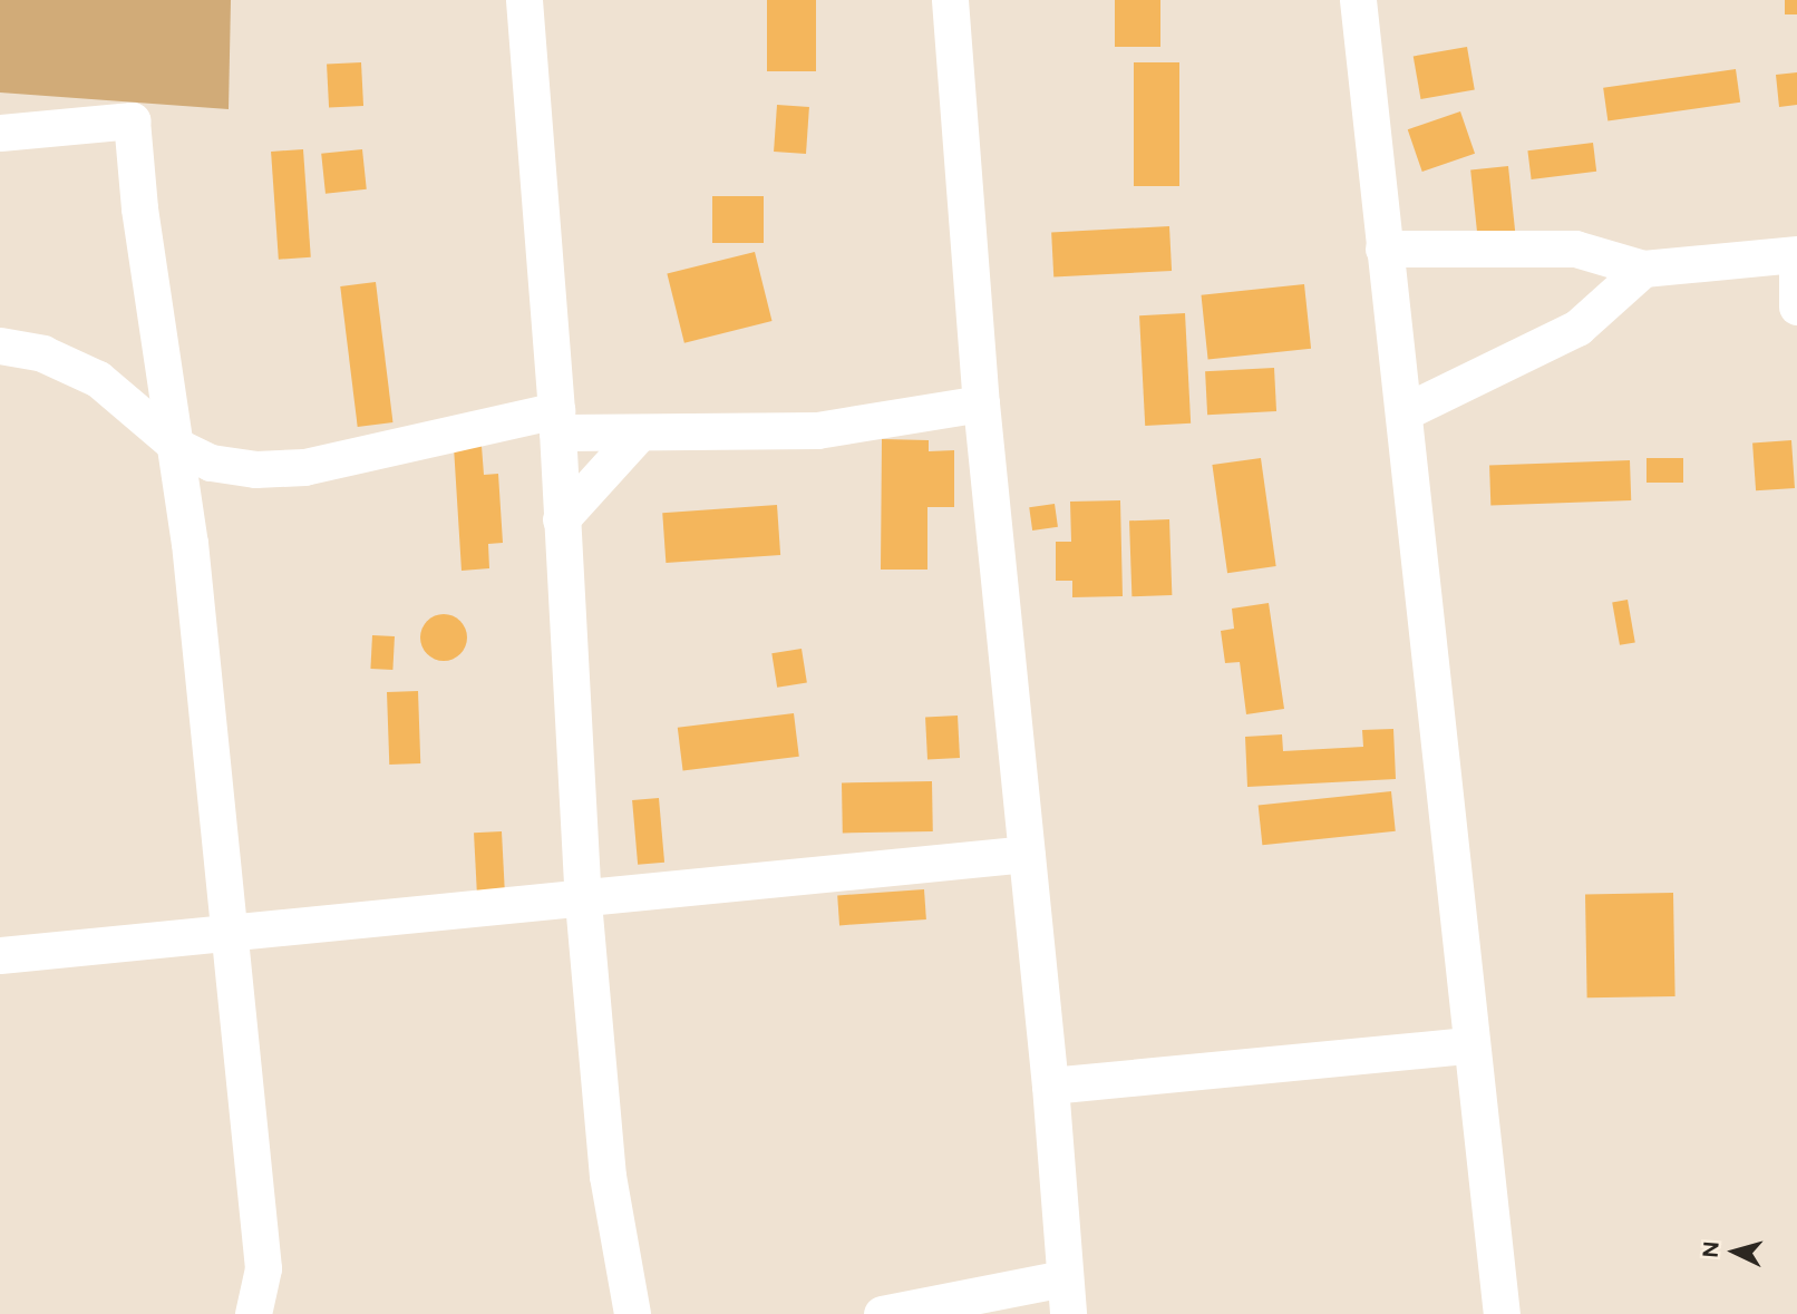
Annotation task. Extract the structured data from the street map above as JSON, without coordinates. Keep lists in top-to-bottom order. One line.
{"north":"left"}
